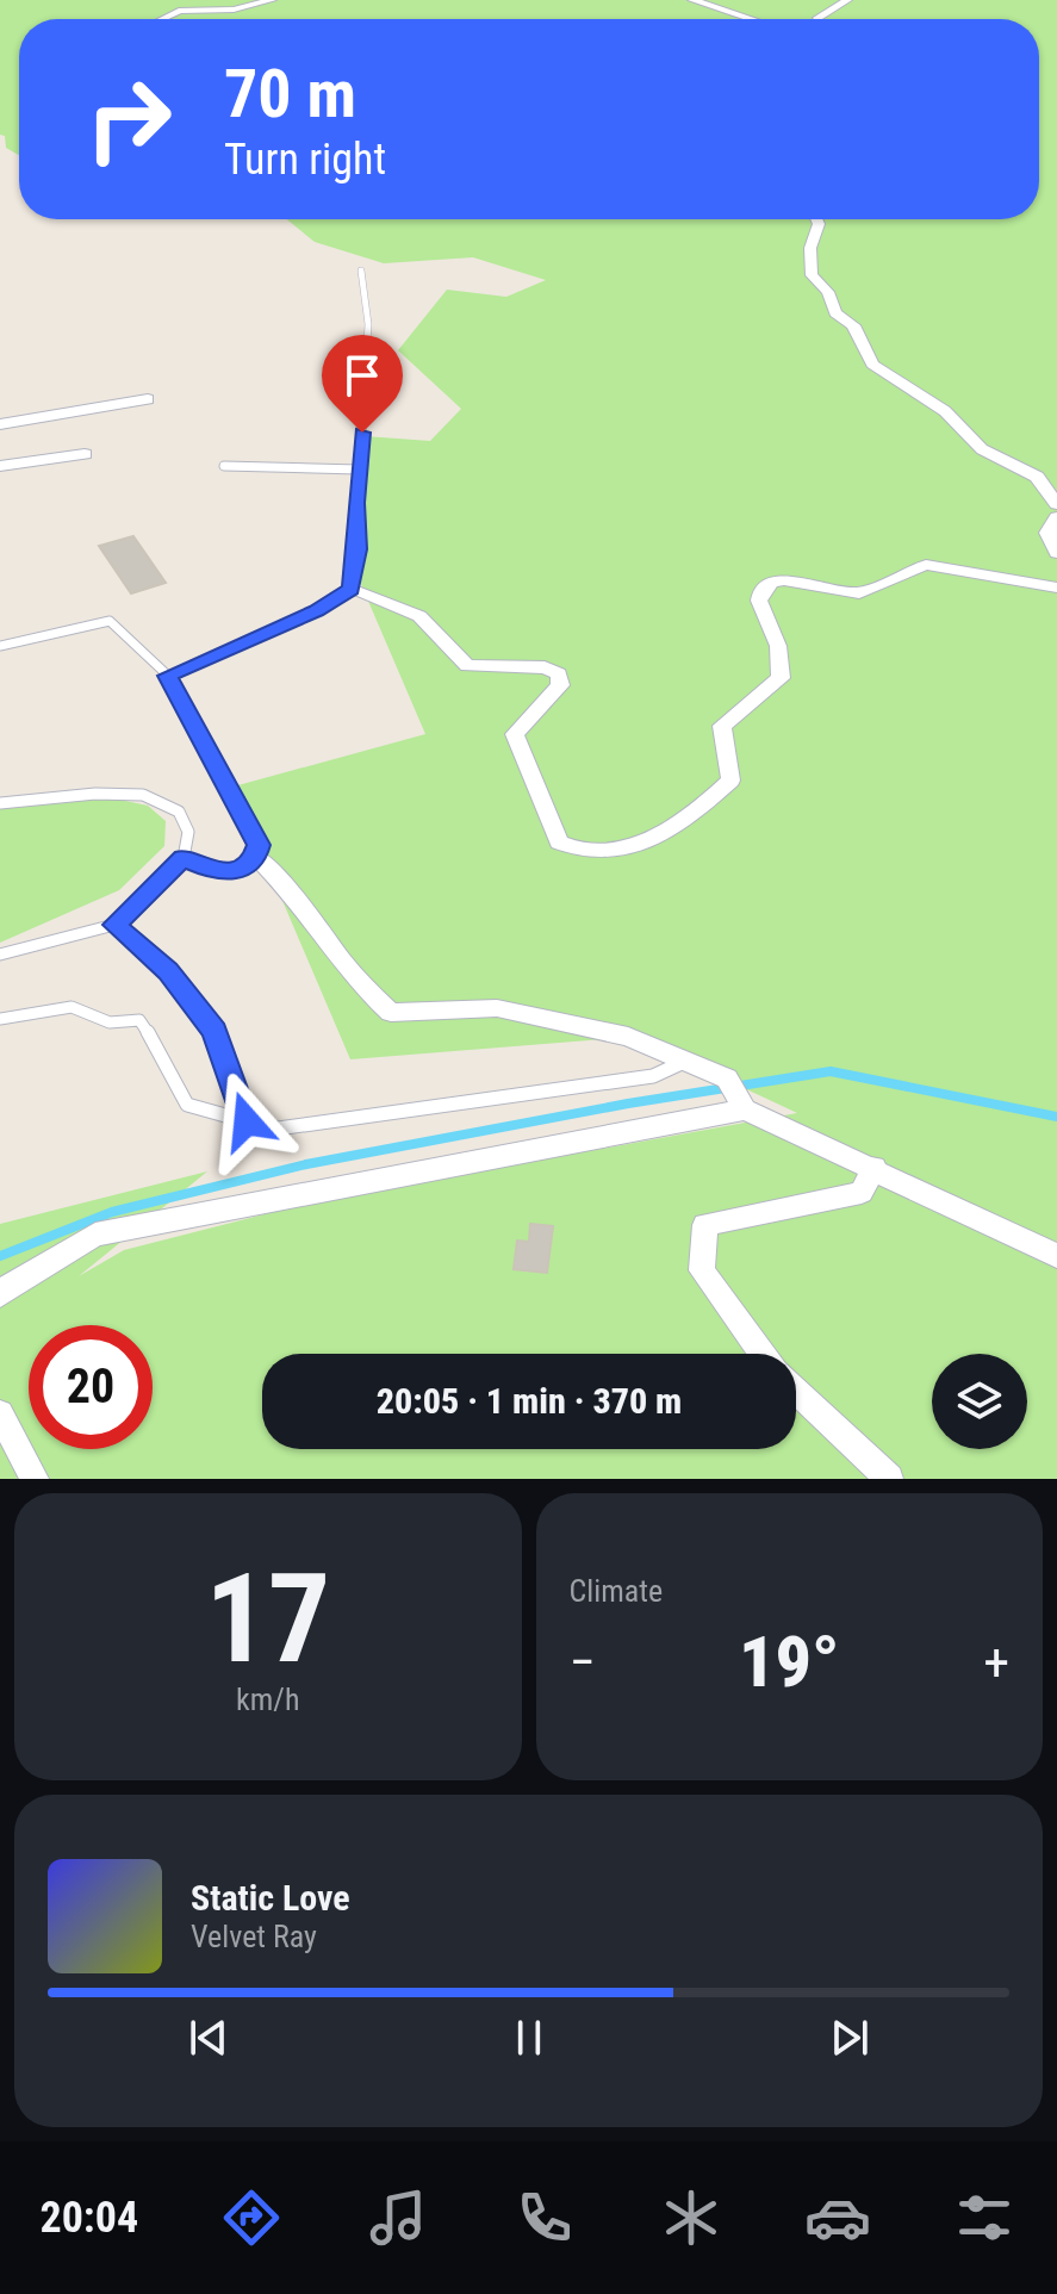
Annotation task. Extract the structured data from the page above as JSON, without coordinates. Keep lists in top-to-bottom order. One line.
{"page":{"turn":["70 m","Turn right"],"limit":"20","trip":"20:05 · 1 min · 370 m","tile":[["17","km/h"],"Climate"],"heat":["−","19°","+"],"song":["Static Love","Velvet Ray"],"tabs":"20:04"}}
